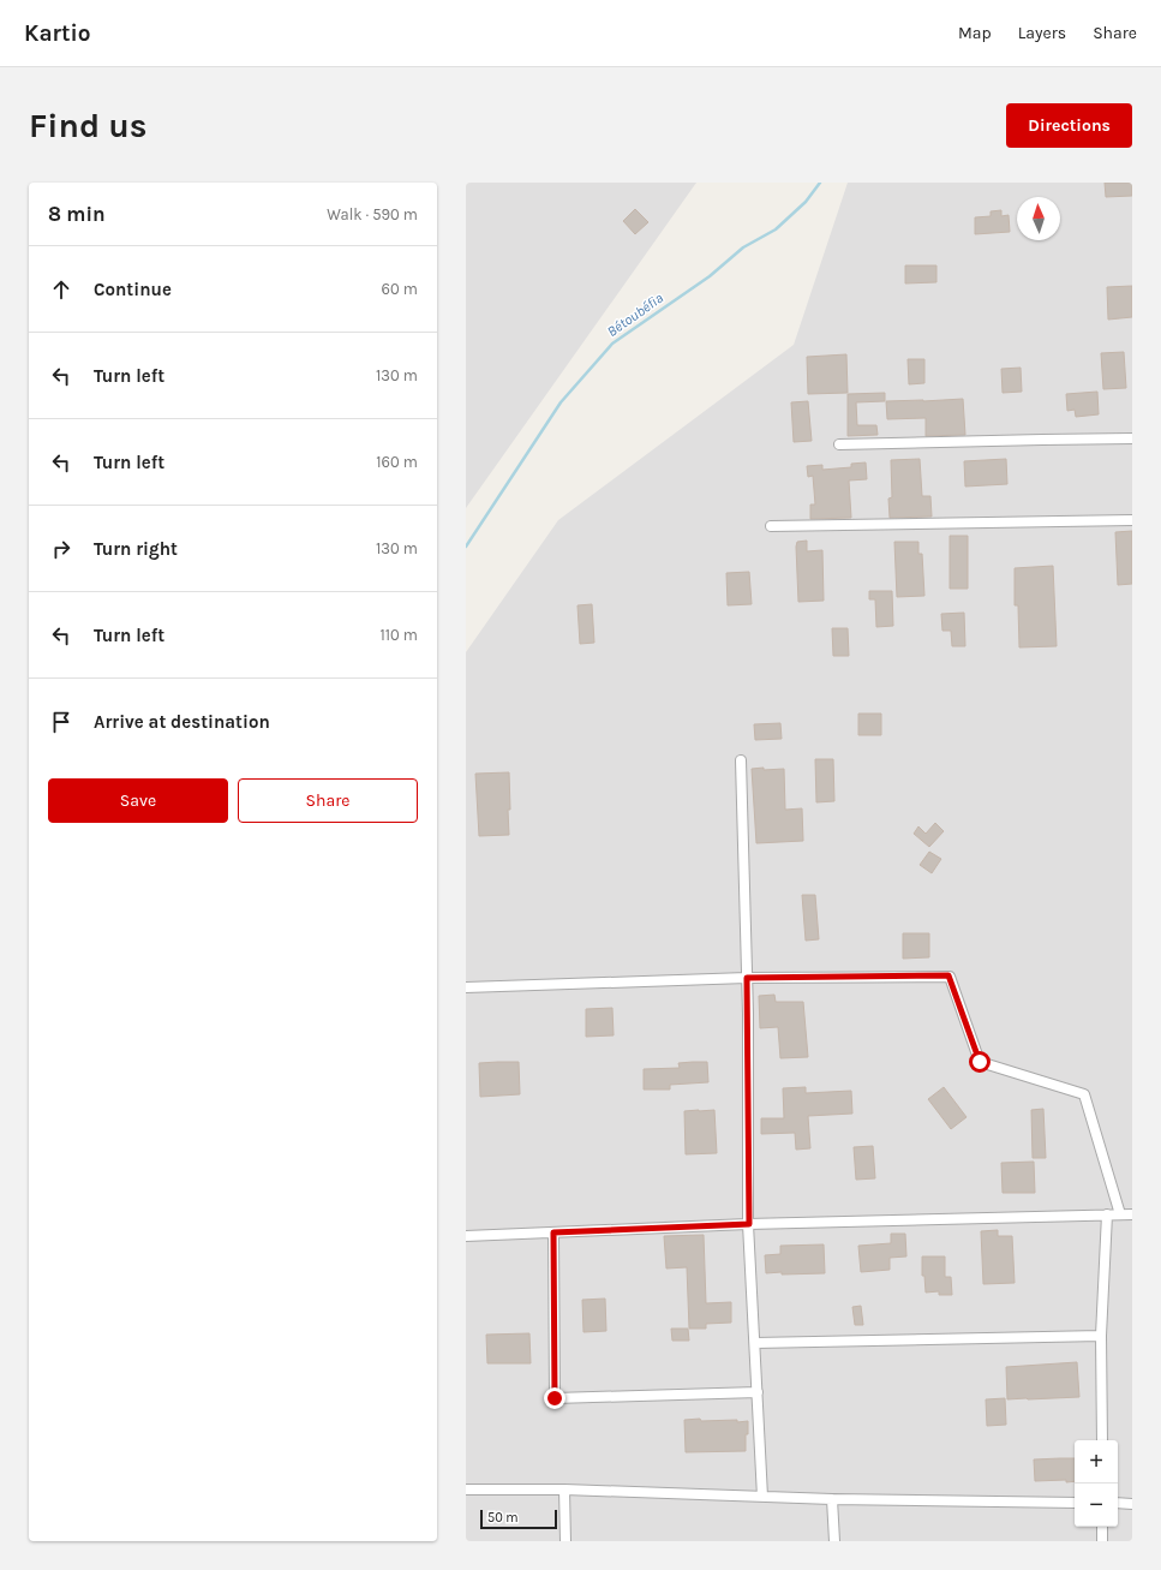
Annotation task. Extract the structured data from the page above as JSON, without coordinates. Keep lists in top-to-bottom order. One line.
{"water":["Bétoubéfia"],"scale_bar":"50 m","north":"top","page":{"header":"Kartio","nav":["Map","Layers","Share"],"buttons":["Directions",["Save","Share"]],"title":"Find us","heading":["8 min","Walk · 590 m"],"list":[["Continue","60 m"],["Turn left","130 m"],["Turn left","160 m"],["Turn right","130 m"],["Turn left","110 m"],"Arrive at destination"],"map_buttons":["+","−"],"scale":"50 m"}}
